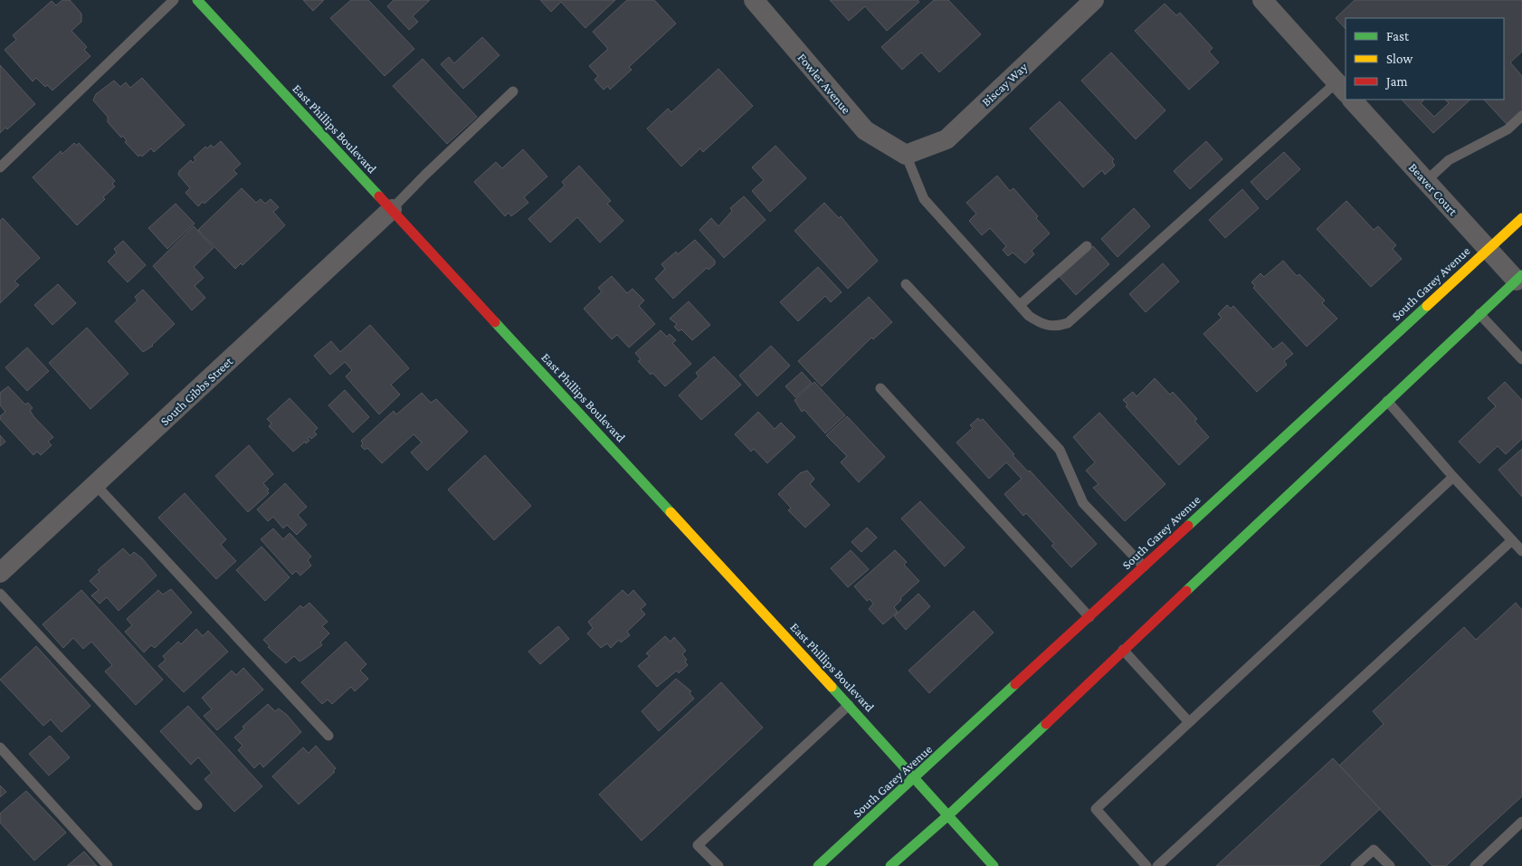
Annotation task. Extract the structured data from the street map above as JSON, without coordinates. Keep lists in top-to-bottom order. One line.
{"streets":{"main road":["East Phillips Boulevard","South Garey Avenue"],"street":["Fowler Avenue","Biscay Way","Beaver Court","South Gibbs Street"]},"crossings":[["Fowler Avenue","Biscay Way"],["East Phillips Boulevard","South Garey Avenue"],["East Phillips Boulevard","South Gibbs Street"],["Beaver Court","South Garey Avenue"]],"legend":["Fast","Slow","Jam"]}
